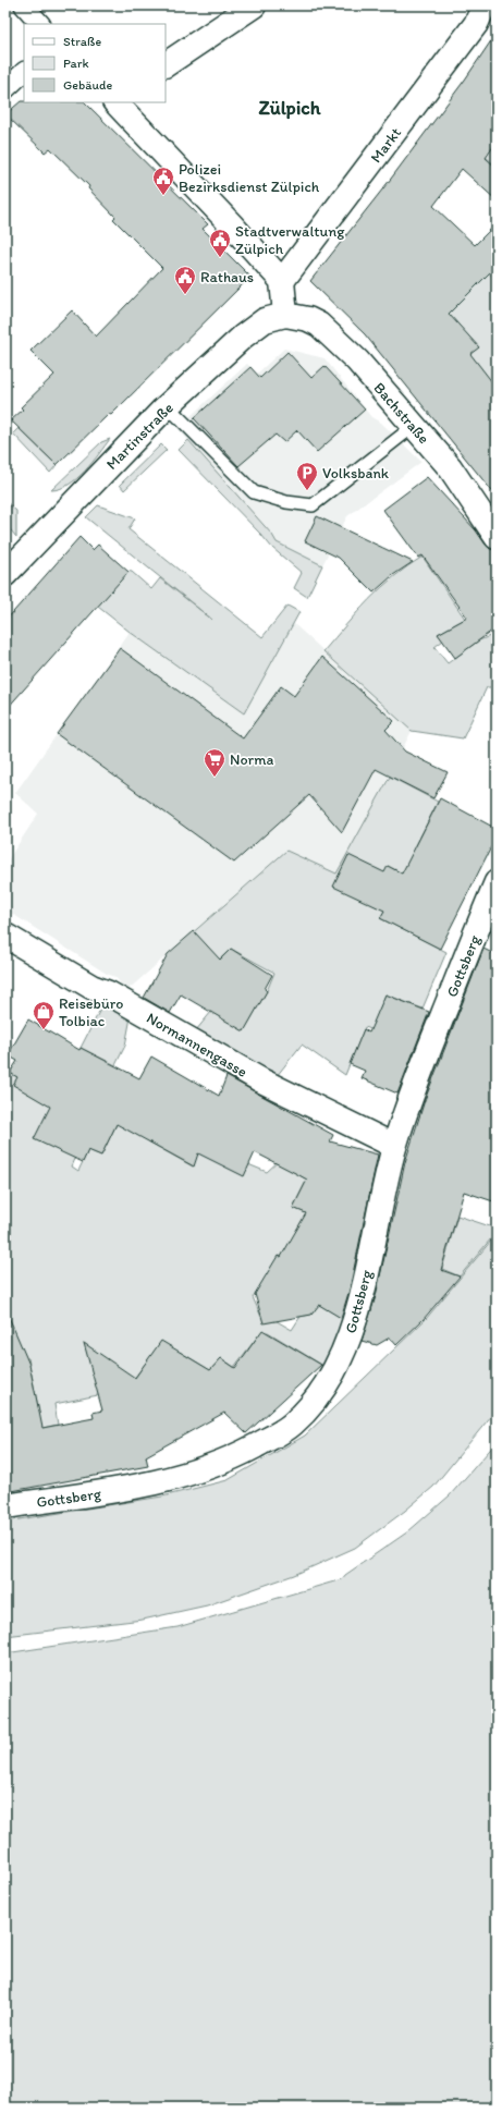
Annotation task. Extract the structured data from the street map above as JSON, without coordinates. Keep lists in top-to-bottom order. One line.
{"streets":{"street":["Markt","Bachstraße","Martinstraße","Gottsberg","Normannengasse"]},"crossings":[["Bachstraße","Martinstraße"],["Gottsberg","Normannengasse"]],"districts":["Zülpich"],"places":{"public building":["Polizei Bezirksdienst Zülpich","Stadtverwaltung Zülpich","Rathaus"],"parking":["Volksbank"],"supermarket":["Norma"],"shop":["Reisebüro Tolbiac"]},"legend":["Straße","Park","Gebäude"]}
